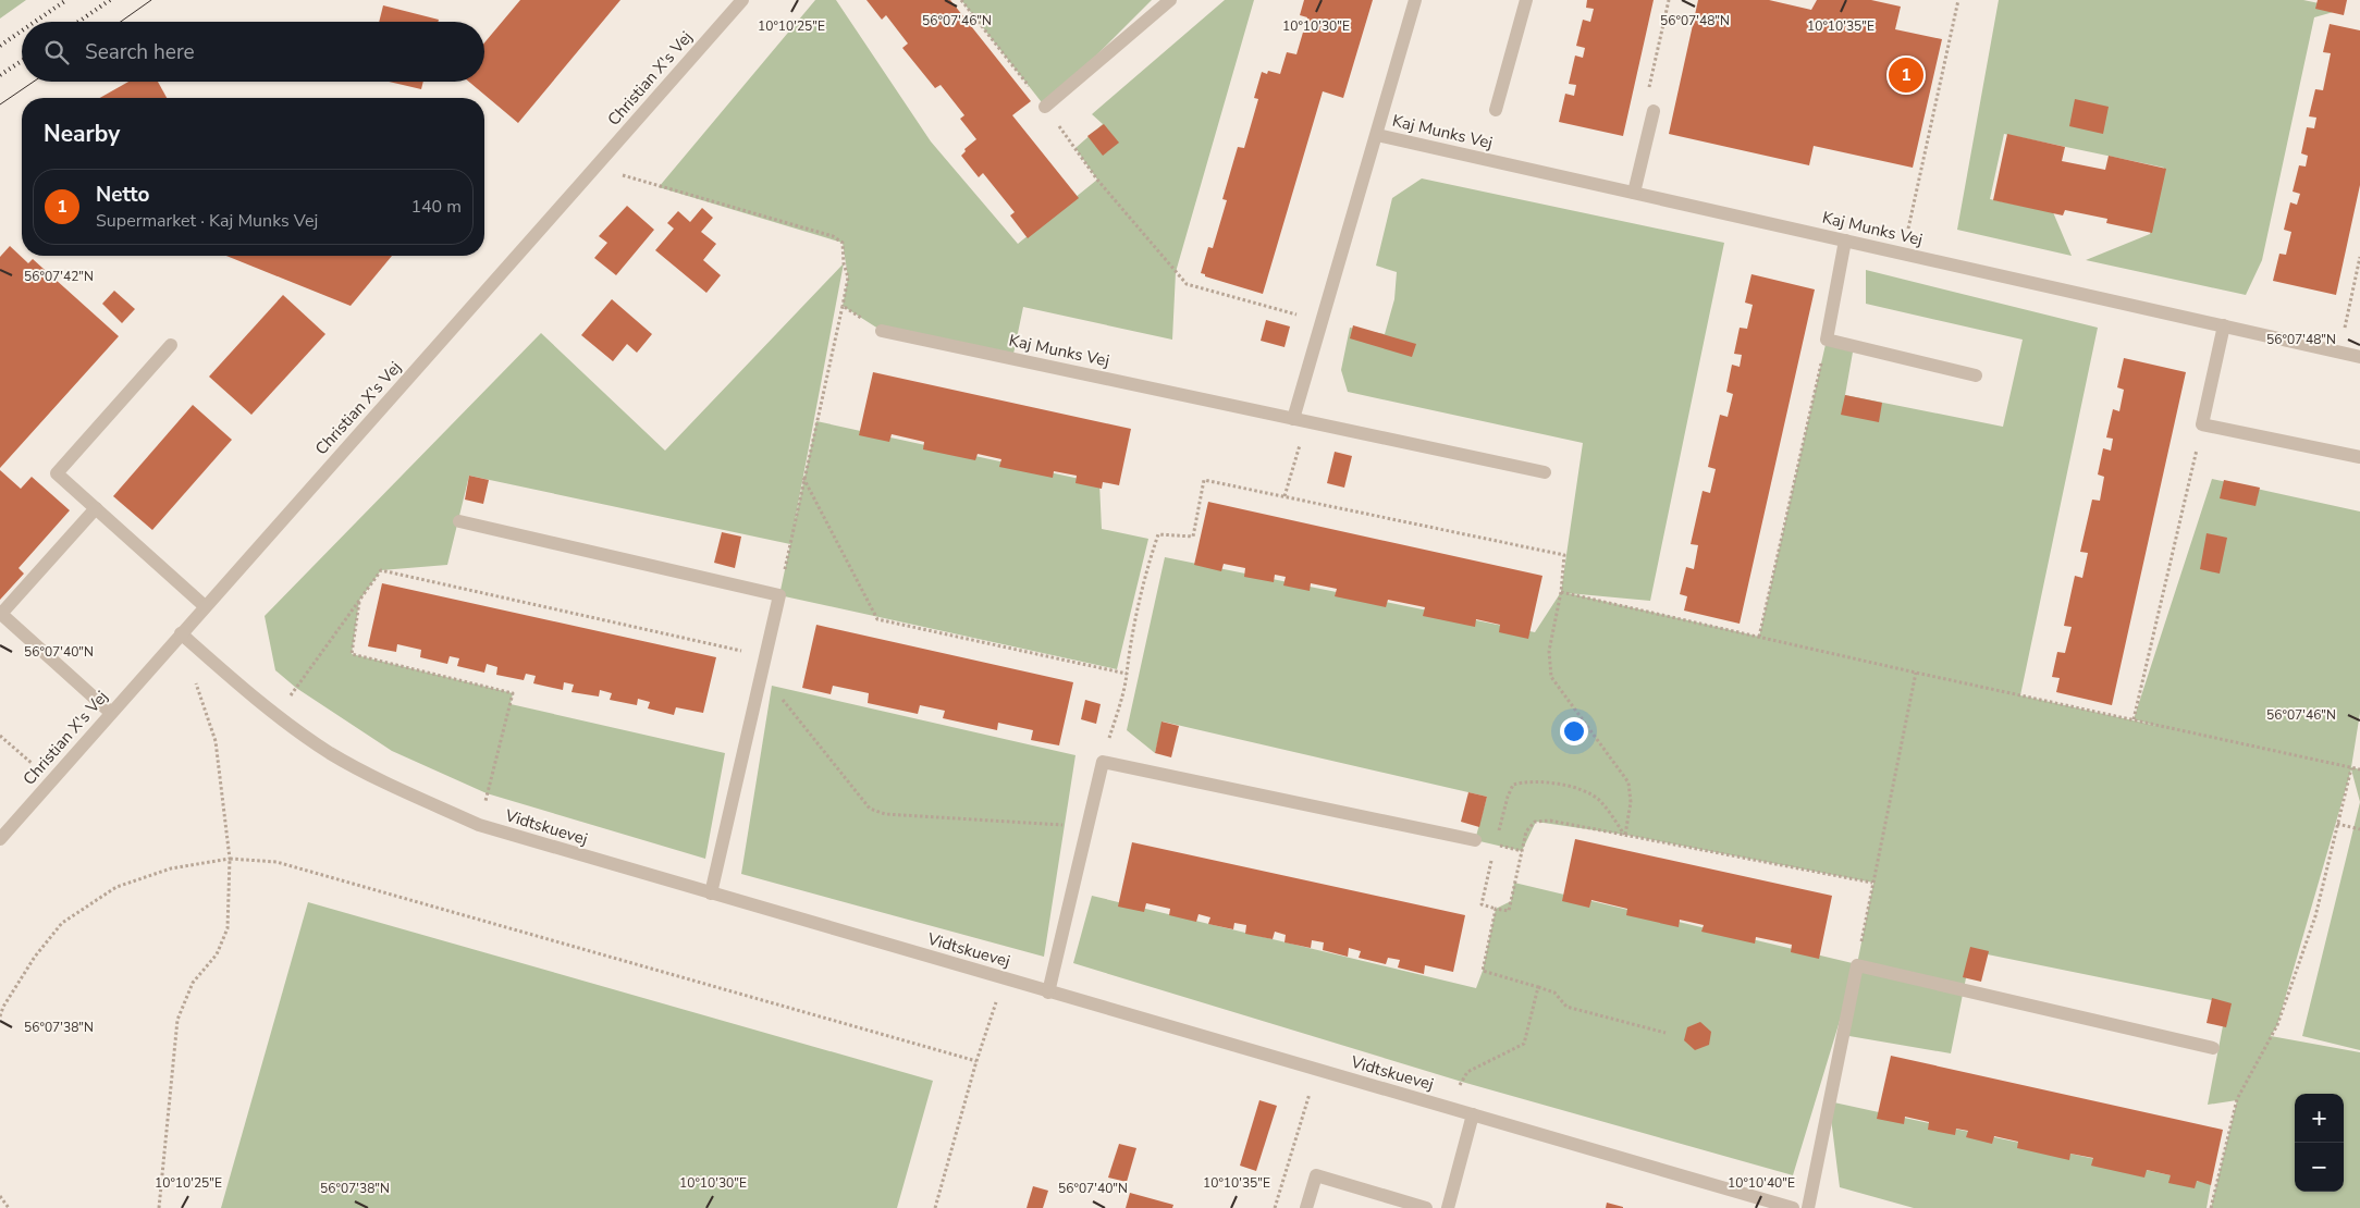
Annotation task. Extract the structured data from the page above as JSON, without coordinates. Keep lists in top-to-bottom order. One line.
{"streets":{"street":["Christian X's Vej","Kaj Munks Vej","Vidtskuevej"]},"crossings":[["Christian X's Vej","Vidtskuevej"]],"page":{"search":"Search here","pins":"1","heading":"Nearby","list":[{"mark":"1","name":"Netto","note":"Supermarket · Kaj Munks Vej","value":"140 m"}],"map_buttons":["+","−"]},"coordinates":["56°07'46\"N","56°07'48\"N","10°10'25\"E","10°10'30\"E","10°10'35\"E","56°07'42\"N","56°07'40\"N","56°07'38\"N","10°10'40\"E"]}
